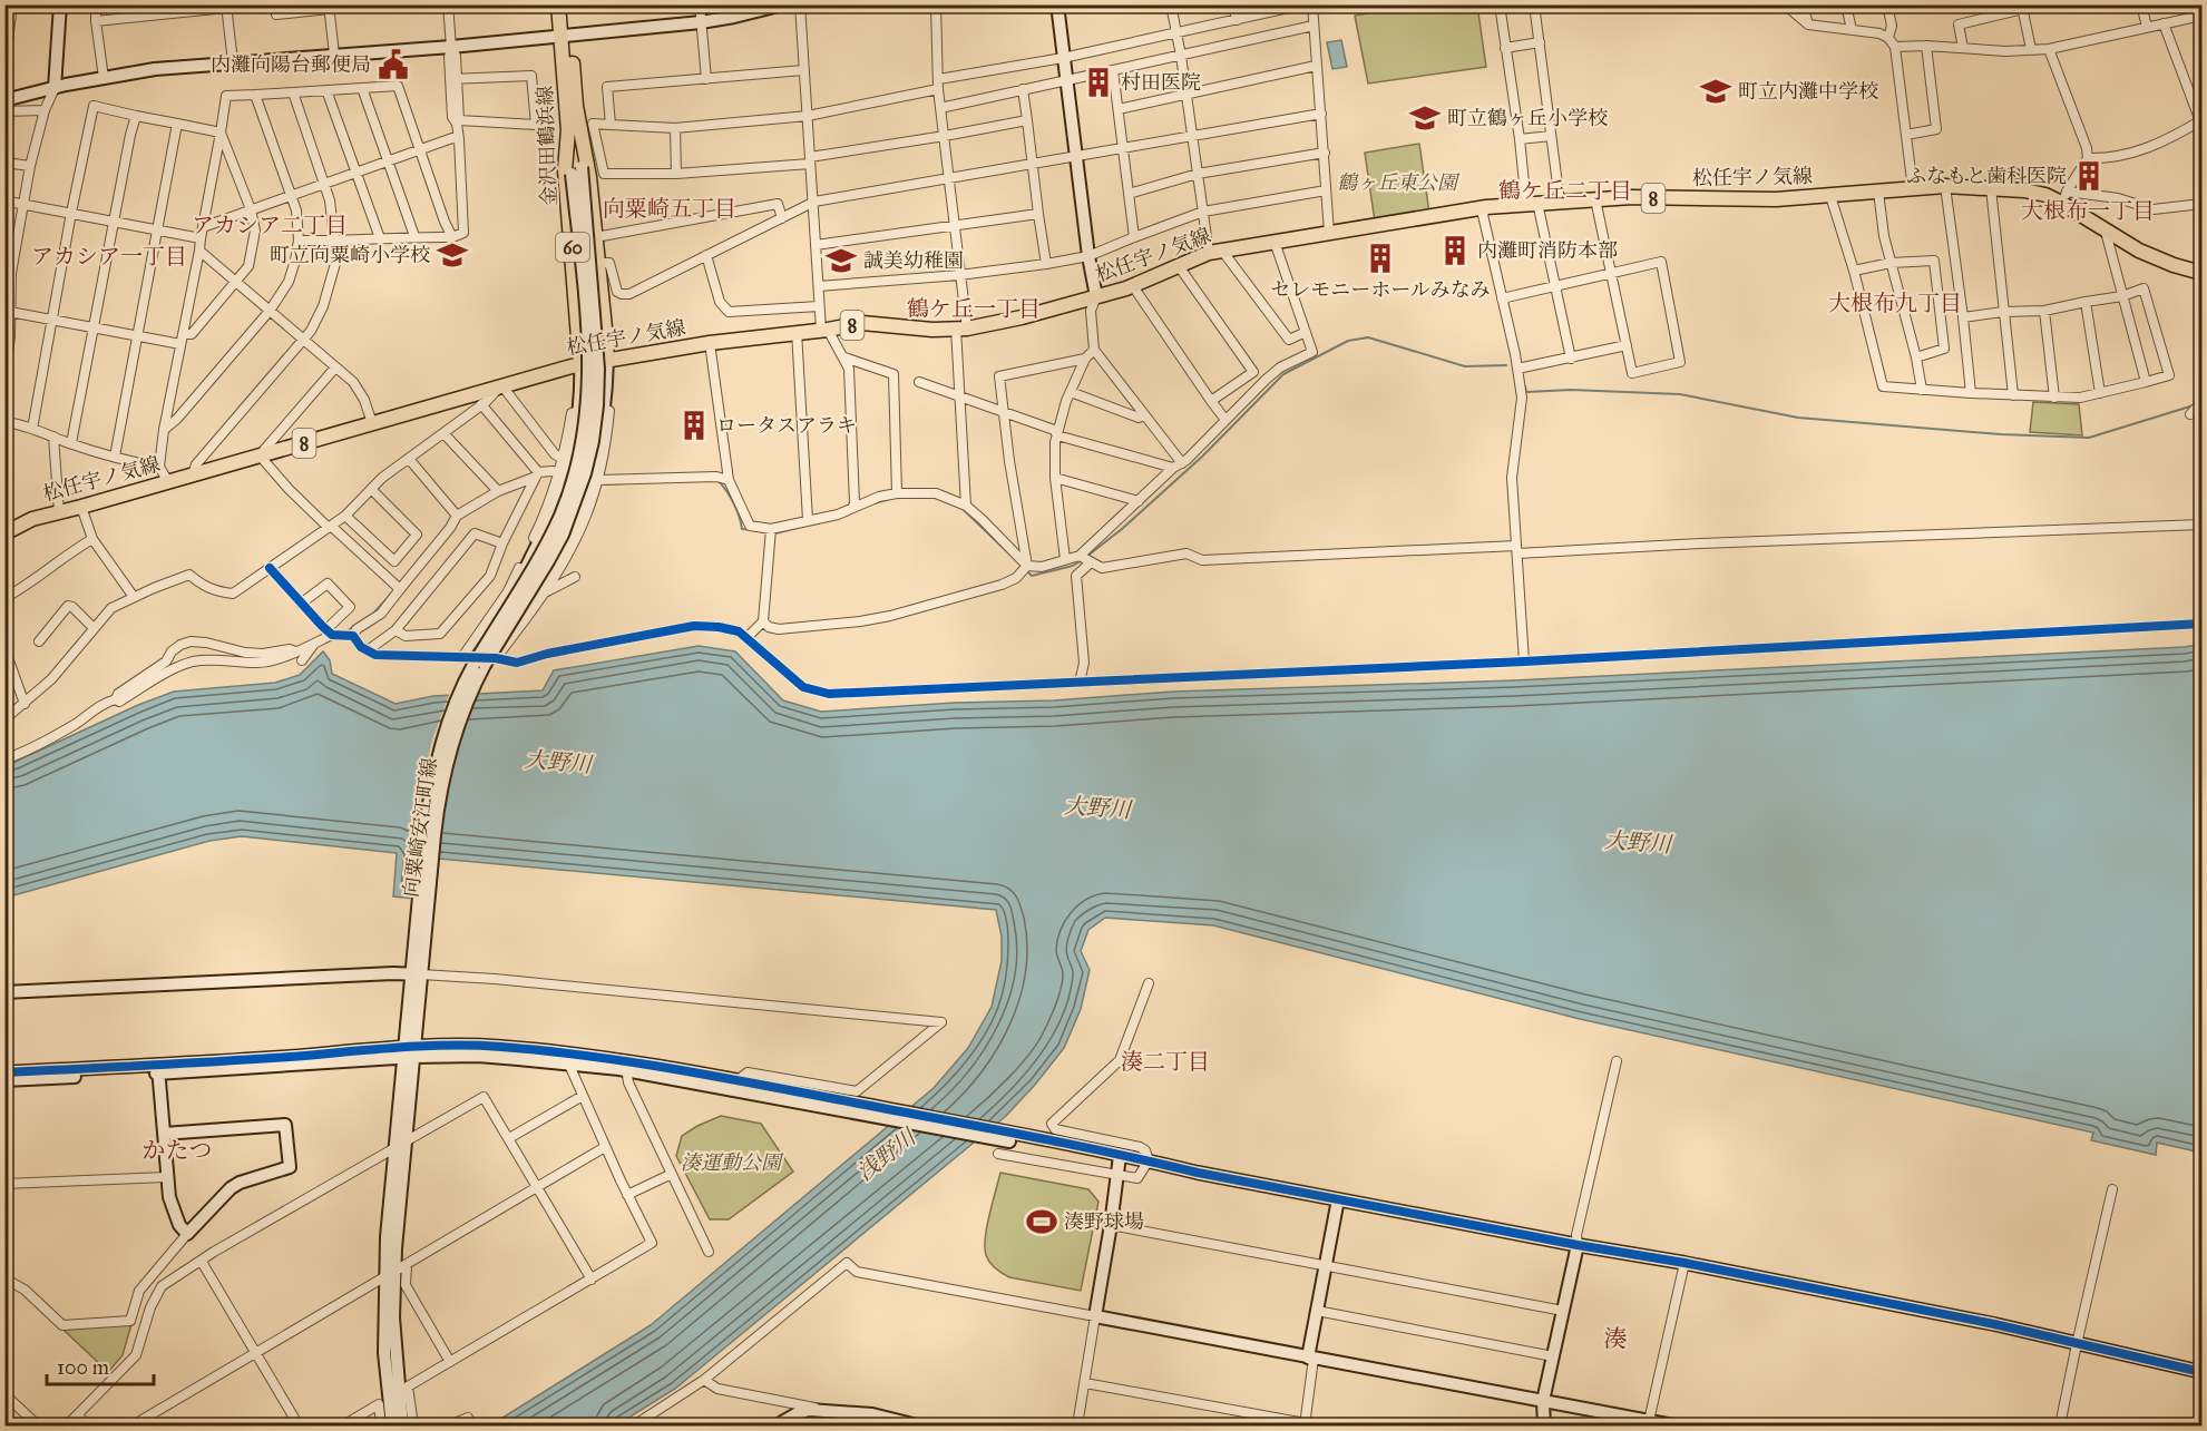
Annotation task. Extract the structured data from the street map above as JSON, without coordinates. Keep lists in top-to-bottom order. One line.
{"streets":{"main road":["金沢田鶴浜線","松任宇ノ気線","8","60"],"street":["向粟崎安江町線"]},"crossings":[["金沢田鶴浜線","松任宇ノ気線"],["金沢田鶴浜線","向粟崎安江町線"]],"districts":["鶴ケ丘二丁目","向粟崎五丁目","大根布一丁目","アカシア二丁目","アカシア一丁目","大根布九丁目","鶴ケ丘一丁目","湊二丁目","かたつ","湊"],"water":["大野川","浅野川"],"parks":["鶴ヶ丘東公園","湊運動公園"],"places":{"public building":["内灘向陽台郵便局"],"building":["村田医院","ふなもと歯科医院","内灘町消防本部","セレモニーホールみなみ","ロータスアラキ"],"school or university":["町立内灘中学校","町立鶴ヶ丘小学校","町立向粟崎小学校","誠美幼稚園"],"sports":["湊野球場"]},"scale_bar":"100 m"}
